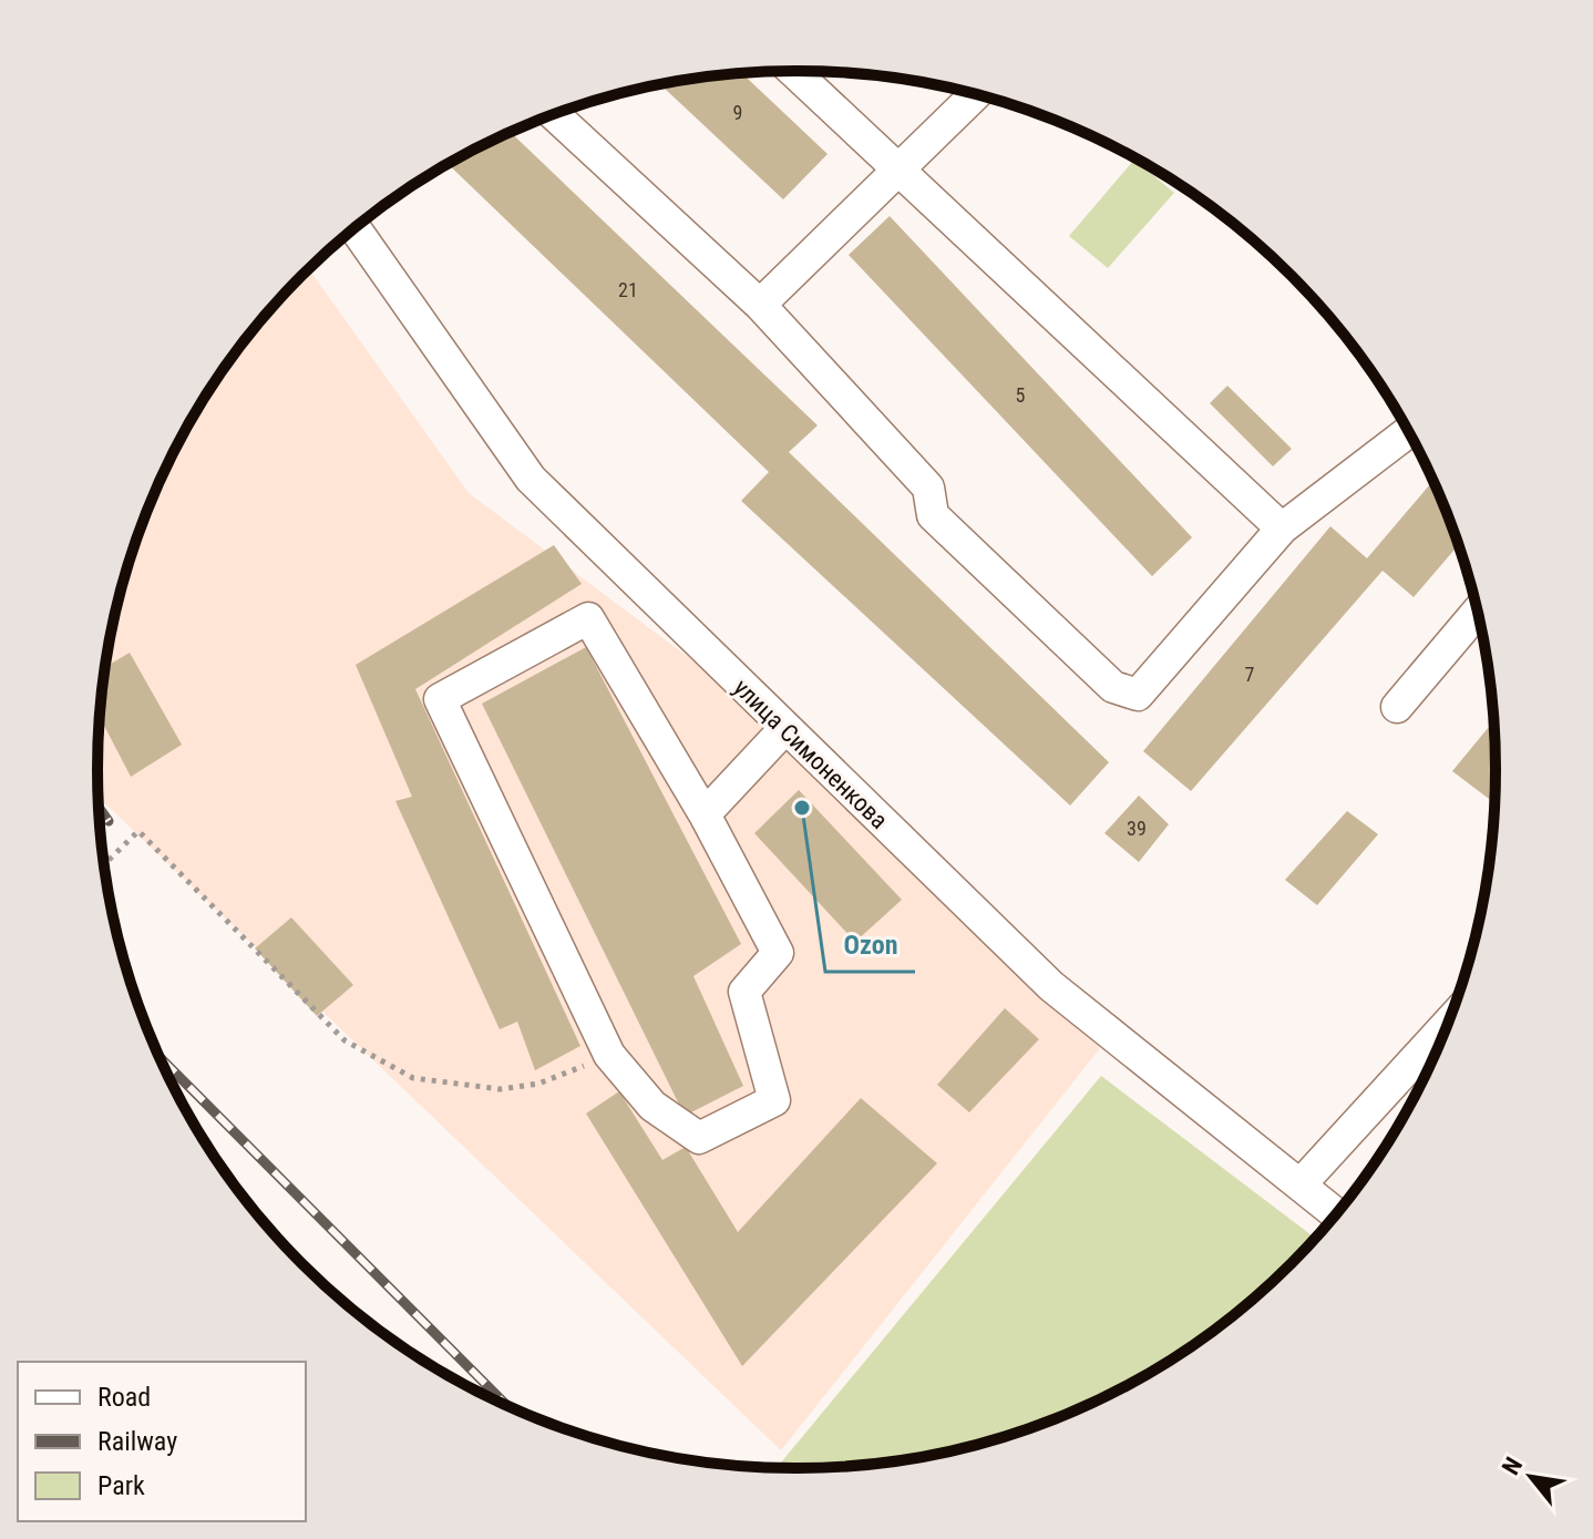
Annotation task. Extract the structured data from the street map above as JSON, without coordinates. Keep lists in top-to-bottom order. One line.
{"streets":{"street":["улица Симоненкова"]},"places":["Ozon"],"house_numbers":["9","21","5","7","39"],"legend":["Road","Railway","Park"],"north":"top left"}
